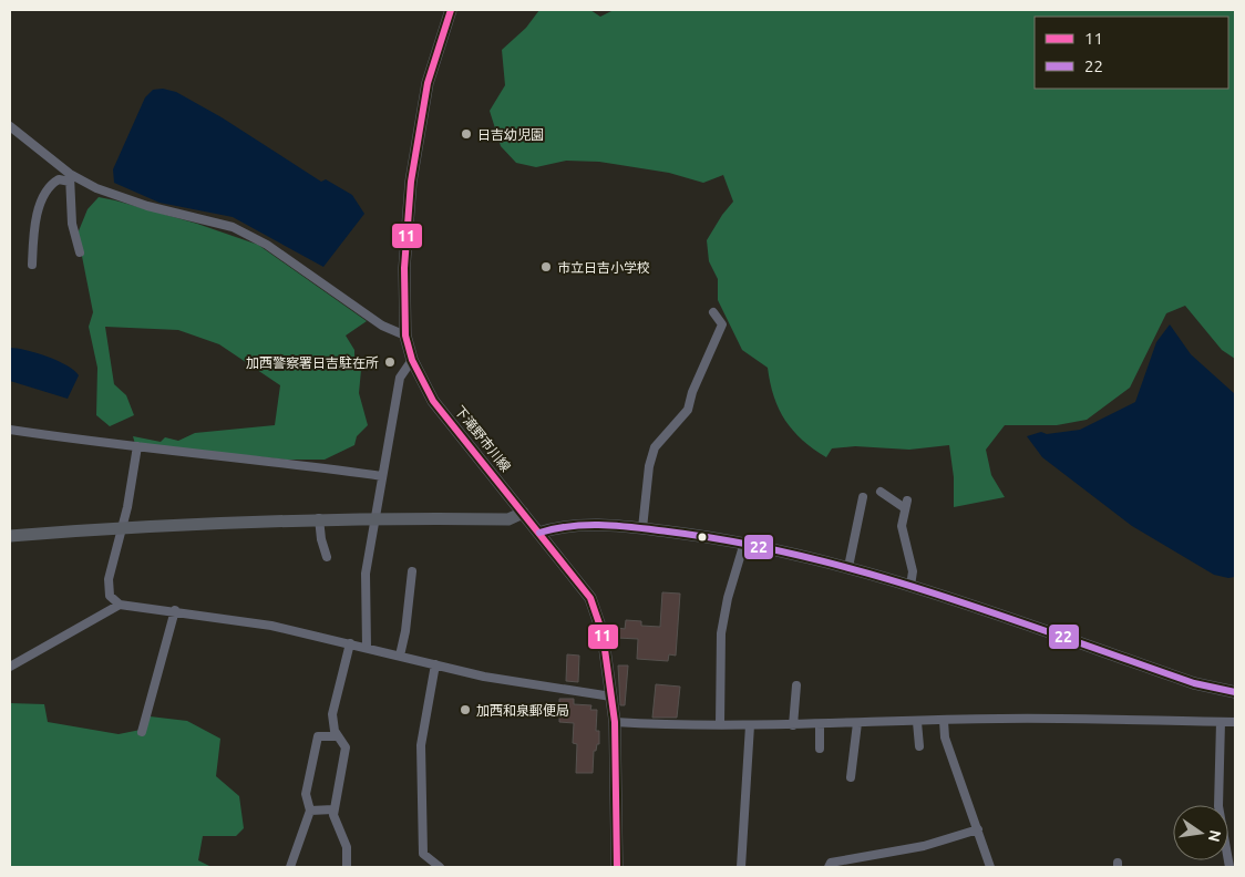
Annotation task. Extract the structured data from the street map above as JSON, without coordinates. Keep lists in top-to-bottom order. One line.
{"streets":{"street":["下滝野市川線"]},"places":["日吉幼児園","市立日吉小学校","加西警察署日吉駐在所","加西和泉郵便局"],"lines":["transit line 11","transit line 22"],"legend":["11","22"],"north":"right"}
